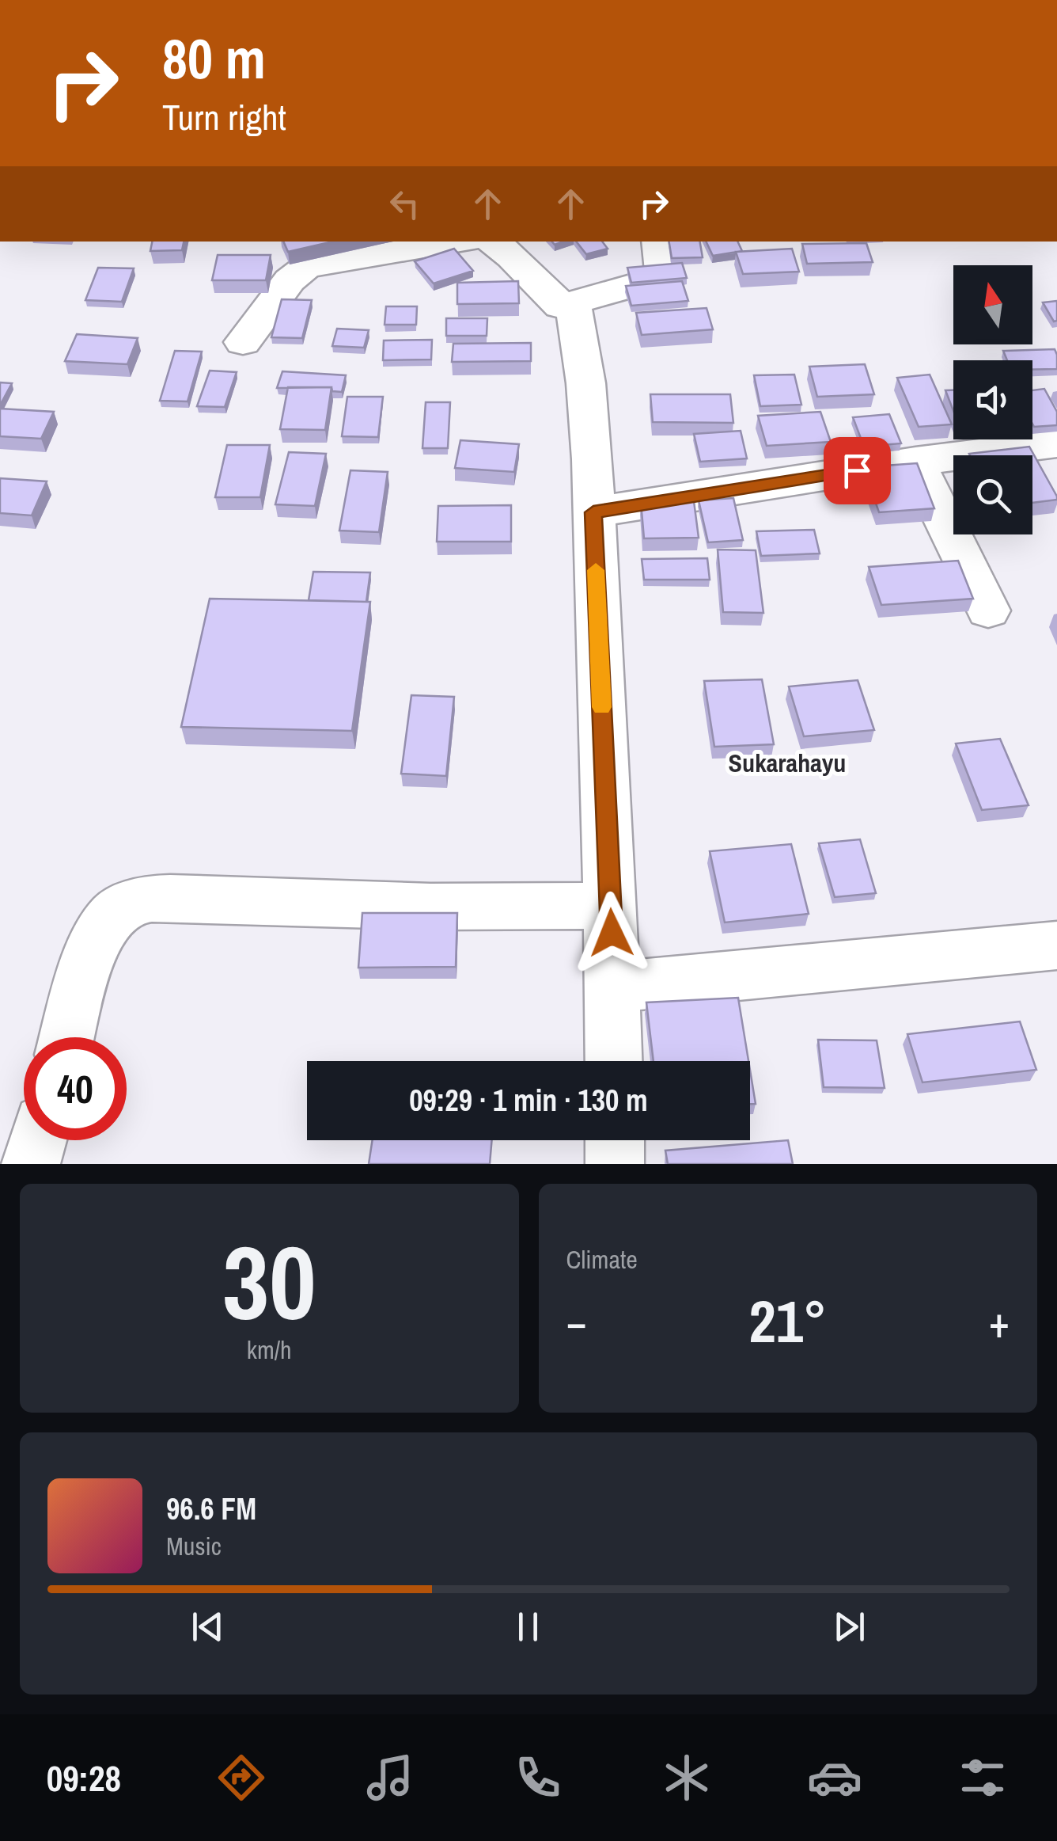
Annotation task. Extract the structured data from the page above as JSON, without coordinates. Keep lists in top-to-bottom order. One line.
{"districts":["Sukarahayu"],"north":"top","page":{"turn":["80 m","Turn right"],"limit":"40","trip":"09:29 · 1 min · 130 m","tile":[["30","km/h"],"Climate"],"heat":["−","21°","+"],"song":["96.6 FM","Music"],"tabs":"09:28"}}
